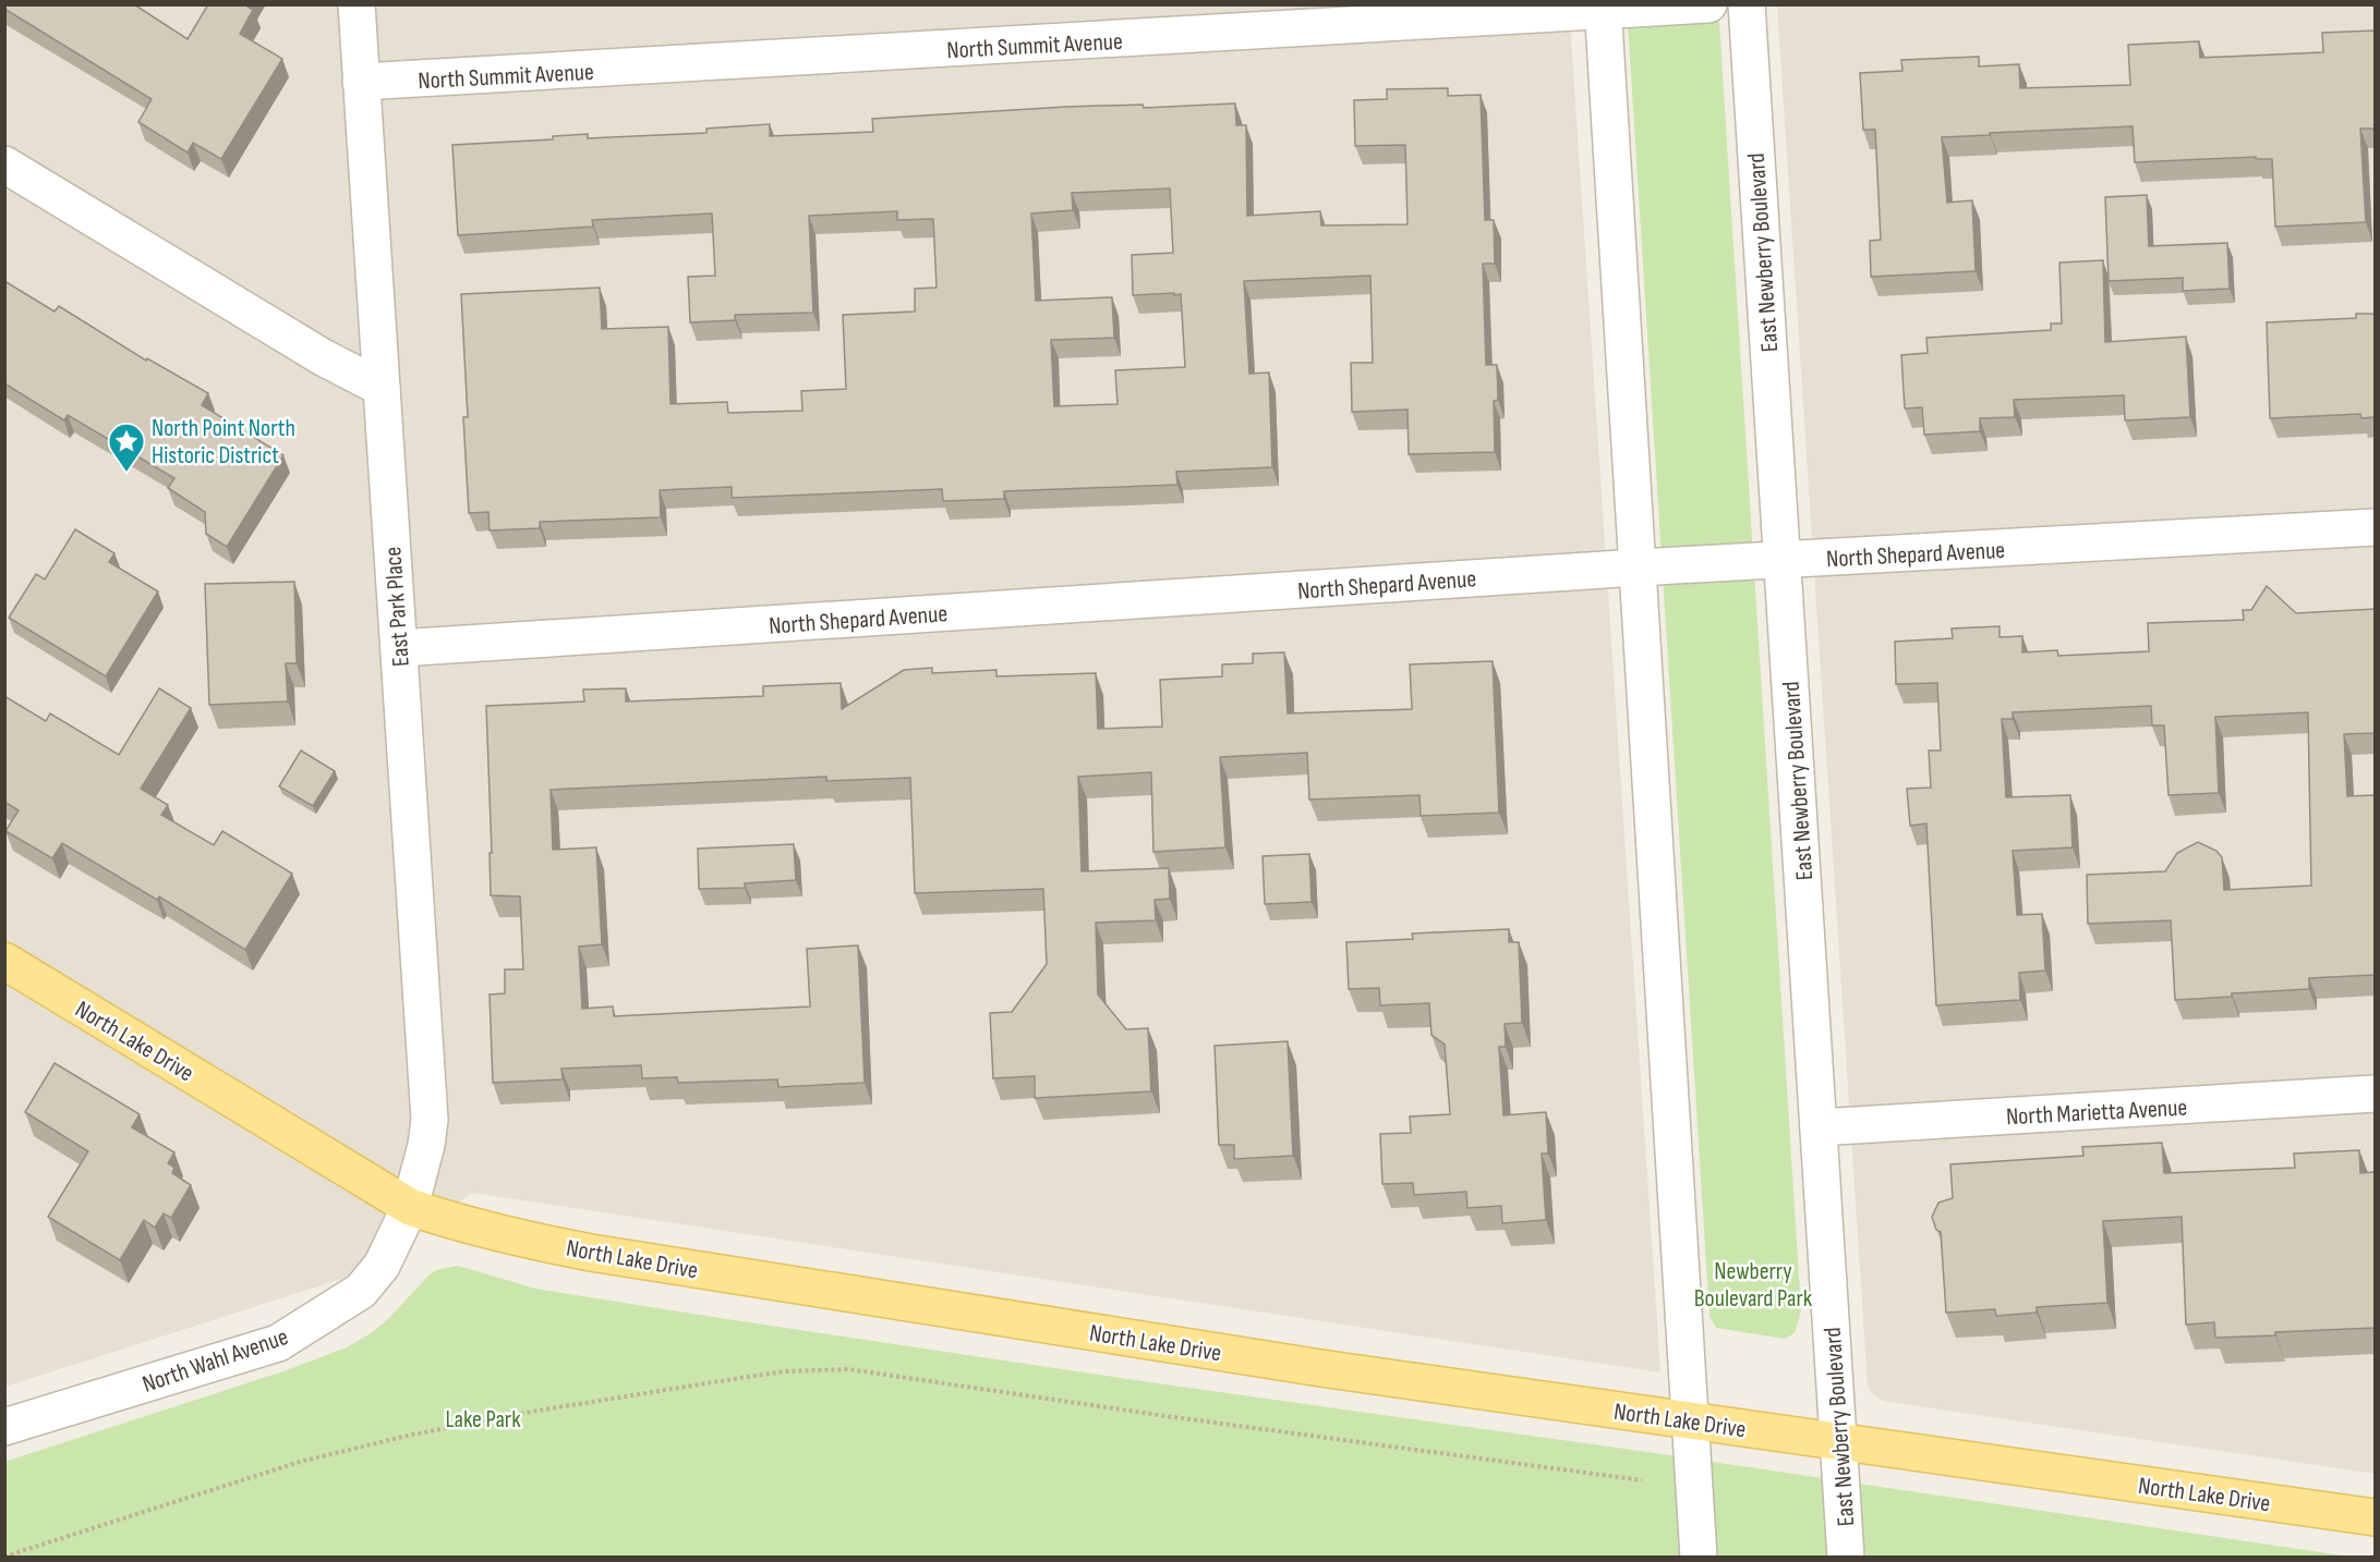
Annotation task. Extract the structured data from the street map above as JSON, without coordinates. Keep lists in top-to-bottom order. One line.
{"streets":{"main road":["North Lake Drive"],"street":["North Summit Avenue","East Newberry Boulevard","North Shepard Avenue","East Park Place","North Marietta Avenue","North Wahl Avenue"]},"crossings":[["North Summit Avenue","East Park Place"],["East Newberry Boulevard","North Shepard Avenue"],["East Newberry Boulevard","North Lake Drive"],["East Newberry Boulevard","North Marietta Avenue"],["North Shepard Avenue","East Park Place"],["East Park Place","North Lake Drive"],["East Park Place","North Wahl Avenue"],["North Lake Drive","North Wahl Avenue"]],"parks":["Newberry Boulevard Park","Lake Park"],"places":{"place":["North Point North Historic District"]}}
